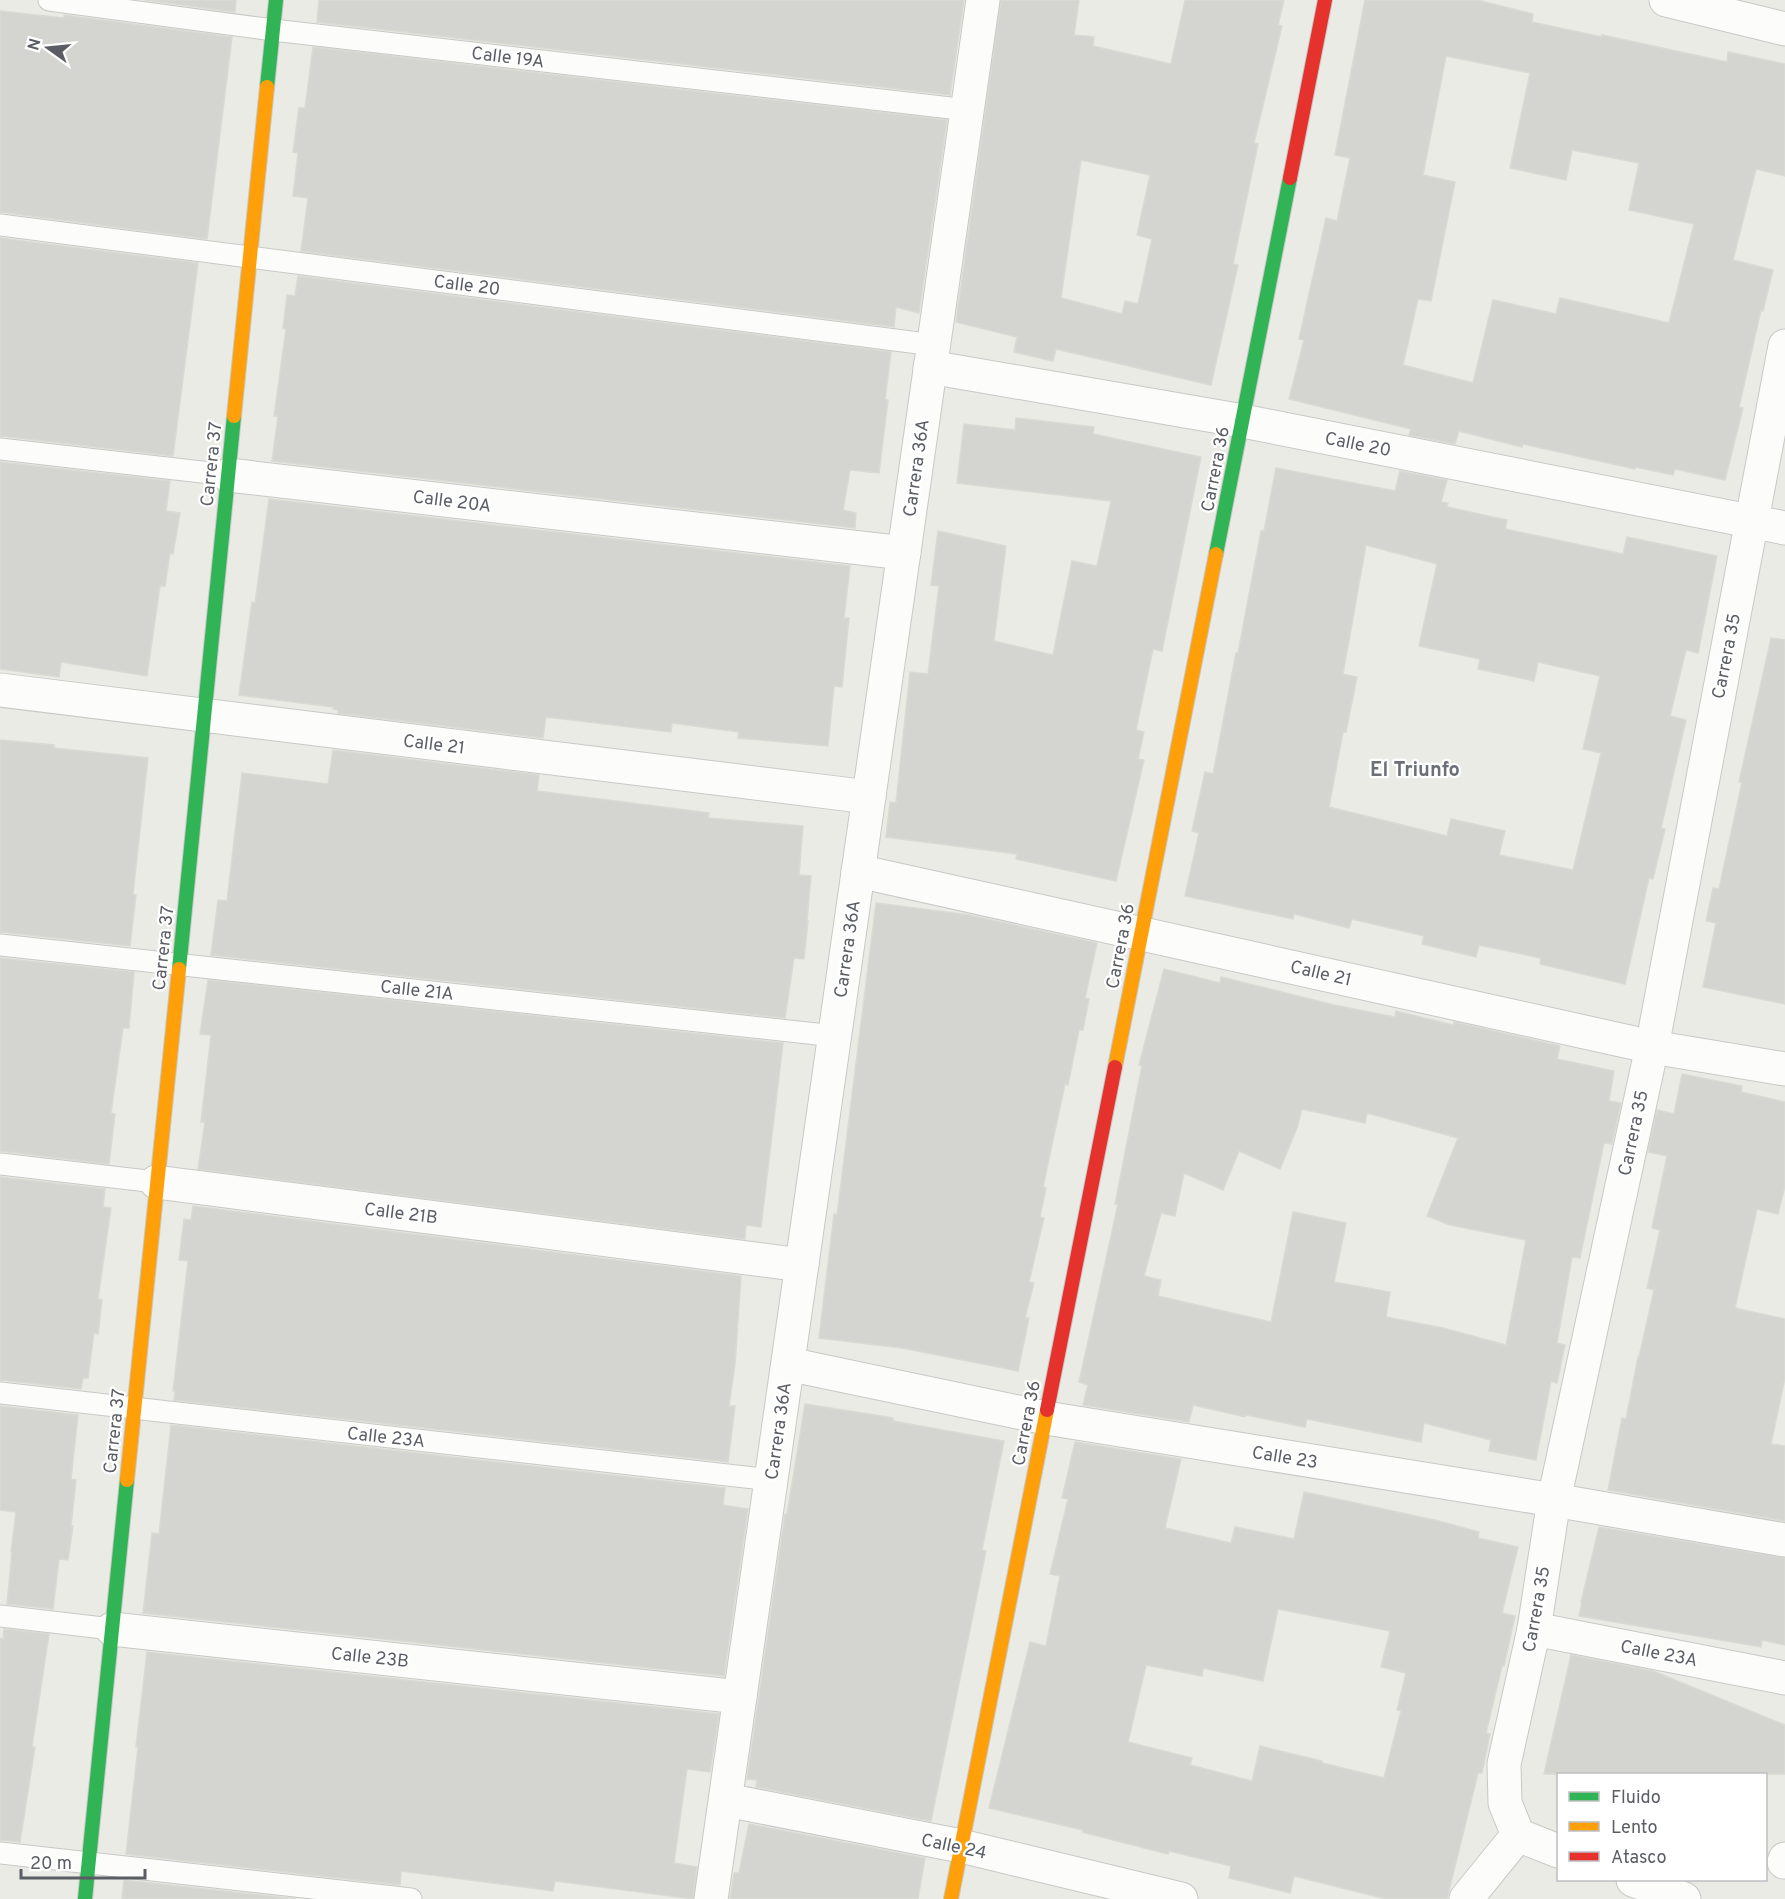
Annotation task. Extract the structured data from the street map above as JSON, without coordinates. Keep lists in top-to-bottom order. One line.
{"streets":{"street":["Calle 20","Carrera 37","Carrera 36A","Carrera 36","Calle 20A","Carrera 35","Calle 21","Calle 21B","Calle 23A","Calle 23","Calle 23B","Calle 24"],"lane":["Calle 19A","Calle 21A"]},"crossings":[["Calle 19A","Carrera 37"],["Calle 19A","Carrera 36A"],["Calle 20","Carrera 37"],["Calle 20","Carrera 36A"],["Calle 20","Carrera 36"],["Calle 20","Carrera 35"],["Carrera 37","Calle 20A"],["Carrera 37","Calle 21"],["Carrera 37","Calle 21A"],["Carrera 37","Calle 21B"],["Carrera 37","Calle 23A"],["Carrera 37","Calle 23B"],["Carrera 36A","Calle 20A"],["Carrera 36A","Calle 21"],["Carrera 36A","Calle 21A"],["Carrera 36A","Calle 21B"],["Carrera 36A","Calle 23A"],["Carrera 36A","Calle 23"],["Carrera 36A","Calle 23B"],["Carrera 36A","Calle 24"],["Carrera 36","Calle 21"],["Carrera 36","Calle 23"],["Carrera 36","Calle 24"],["Carrera 35","Calle 21"],["Carrera 35","Calle 23A"],["Carrera 35","Calle 23"]],"districts":["El Triunfo"],"legend":["Fluido","Lento","Atasco"],"scale_bar":"20 m","north":"left"}
